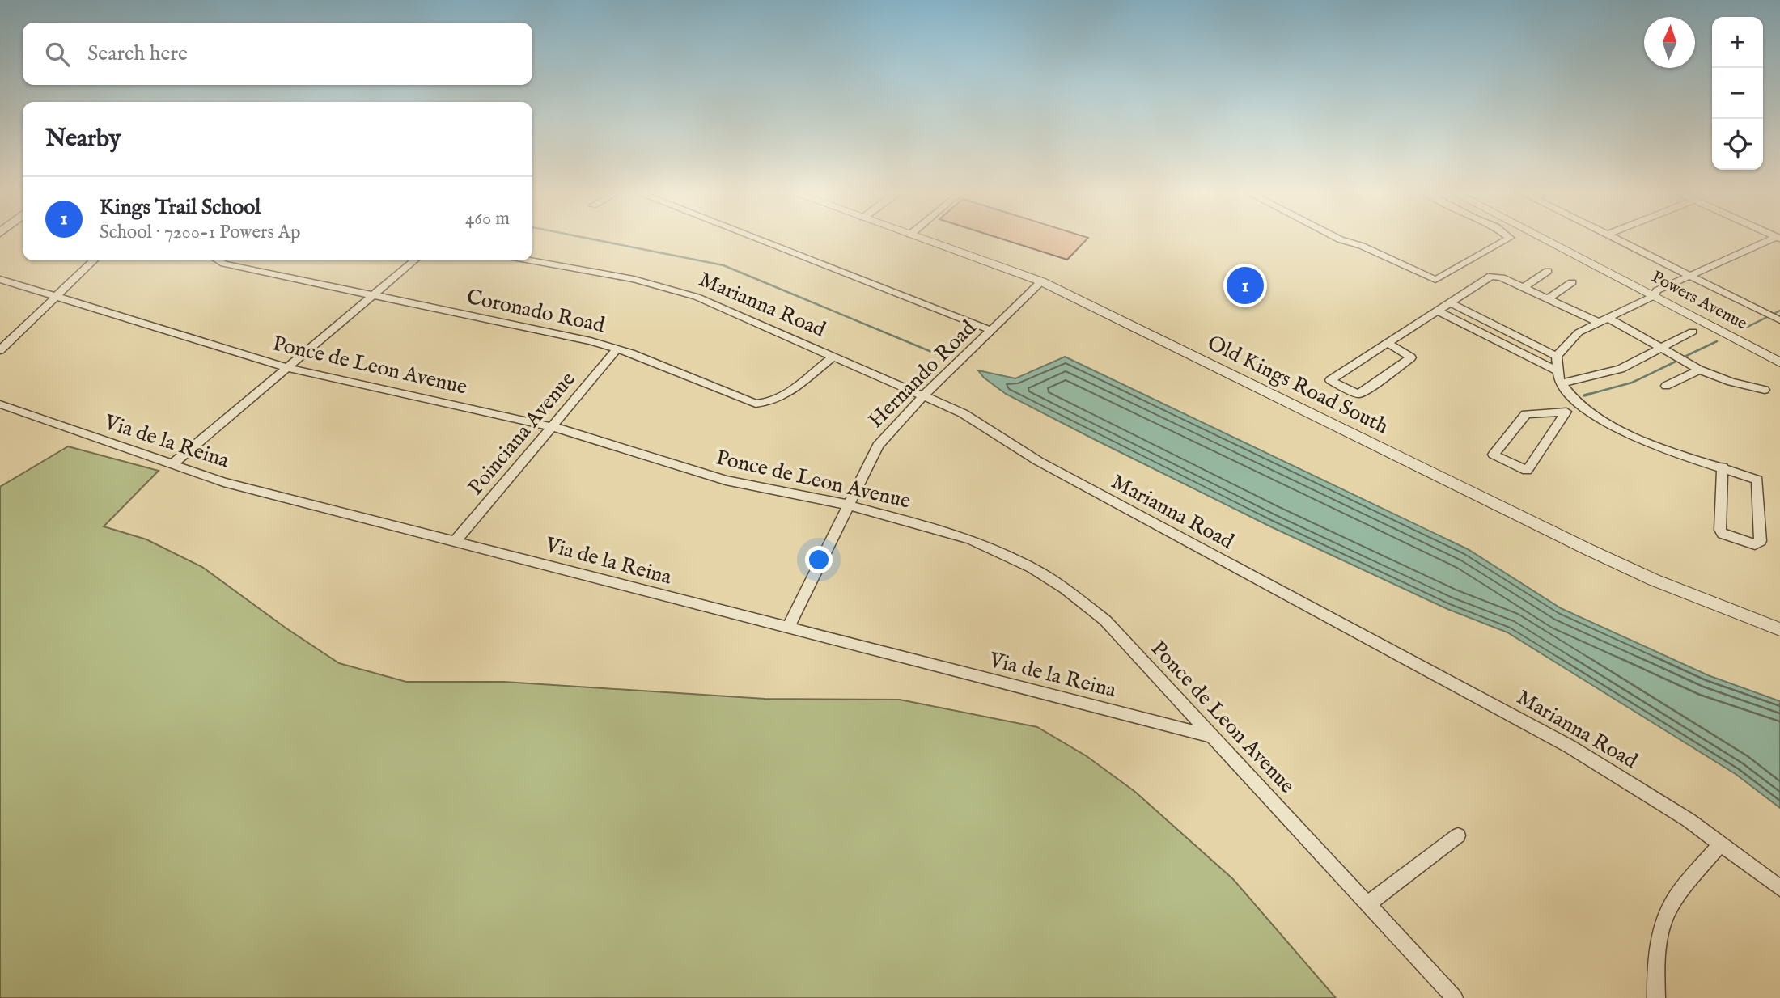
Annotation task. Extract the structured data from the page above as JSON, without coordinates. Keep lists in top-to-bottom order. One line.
{"streets":{"street":["Powers Avenue","Marianna Road","Coronado Road","Ponce de Leon Avenue","Hernando Road","Old Kings Road South","Poinciana Avenue","Via de la Reina"]},"crossings":[["Marianna Road","Coronado Road"],["Marianna Road","Hernando Road"],["Coronado Road","Poinciana Avenue"],["Ponce de Leon Avenue","Hernando Road"],["Ponce de Leon Avenue","Poinciana Avenue"],["Ponce de Leon Avenue","Via de la Reina"],["Hernando Road","Old Kings Road South"],["Hernando Road","Via de la Reina"],["Poinciana Avenue","Via de la Reina"]],"north":"top","page":{"map_buttons":["+","−"],"search":"Search here","heading":"Nearby","list":[{"mark":"1","name":"Kings Trail School","note":"School · 7200-1 Powers Ap","value":"460 m"}],"pins":"1"}}
